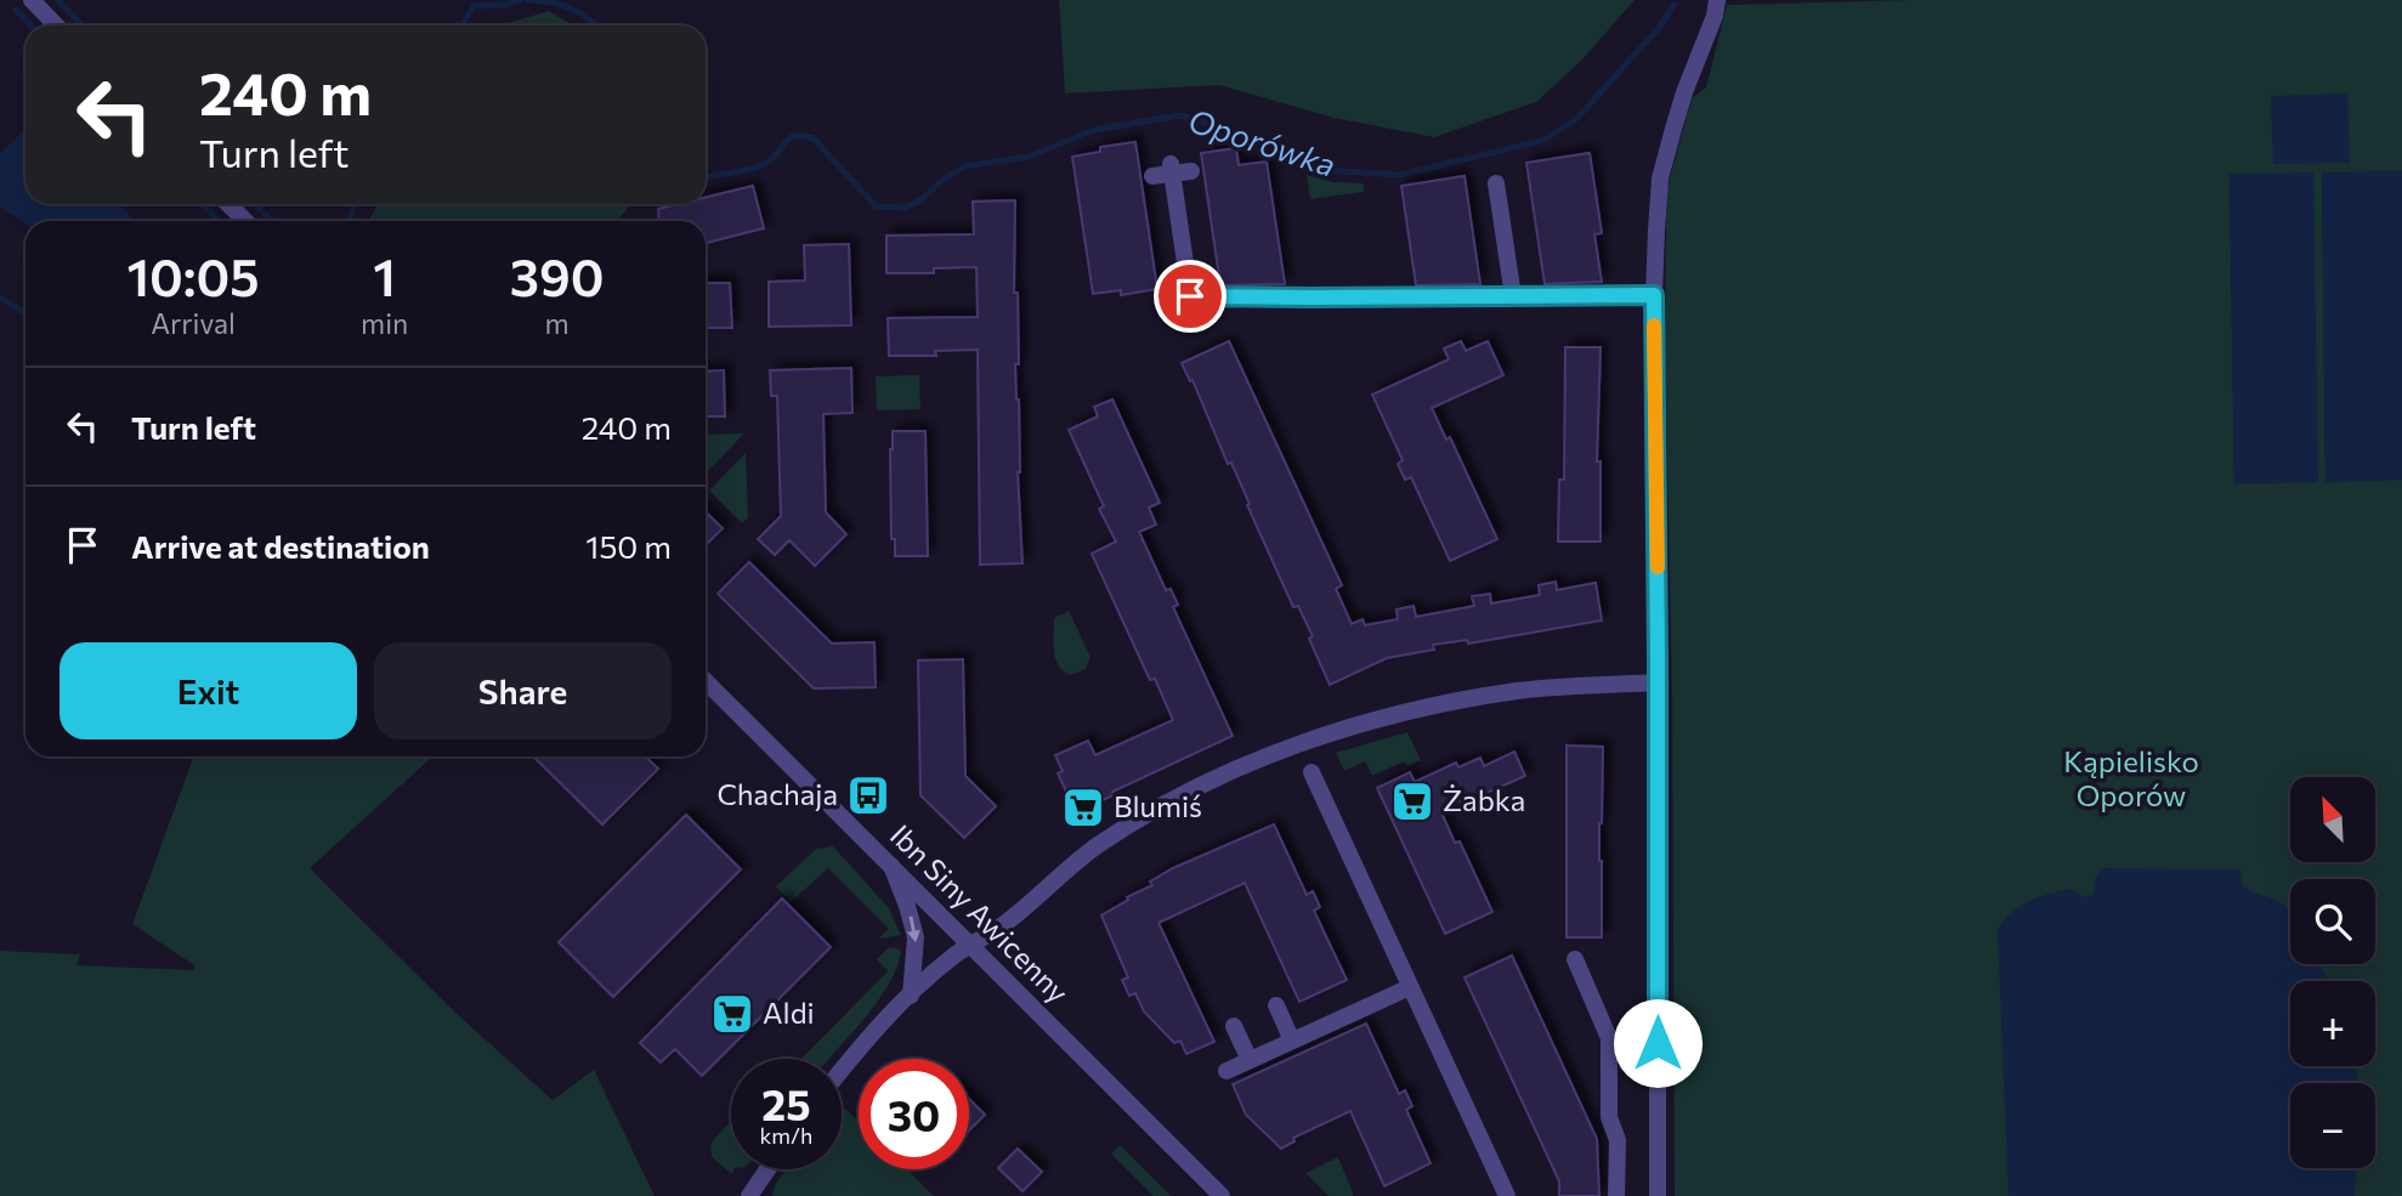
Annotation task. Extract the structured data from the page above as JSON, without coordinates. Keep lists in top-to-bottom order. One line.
{"streets":{"street":["Ibn Siny Awicenny"]},"water":["Oporówka"],"parks":["Kąpielisko Oporów"],"places":{"bus stop":["Chachaja"],"supermarket":["Żabka","Blumiś","Aldi"]},"north":"top left","page":{"turn":["240 m","Turn left"],"eta":["10:05","Arrival","1","min","390","m"],"list":[{"name":"Turn left","value":"240 m"},{"name":"Arrive at destination","value":"150 m"}],"buttons":["Exit","Share"],"map_buttons":["+","−"],"speed":"25 km/h","limit":"30"}}
